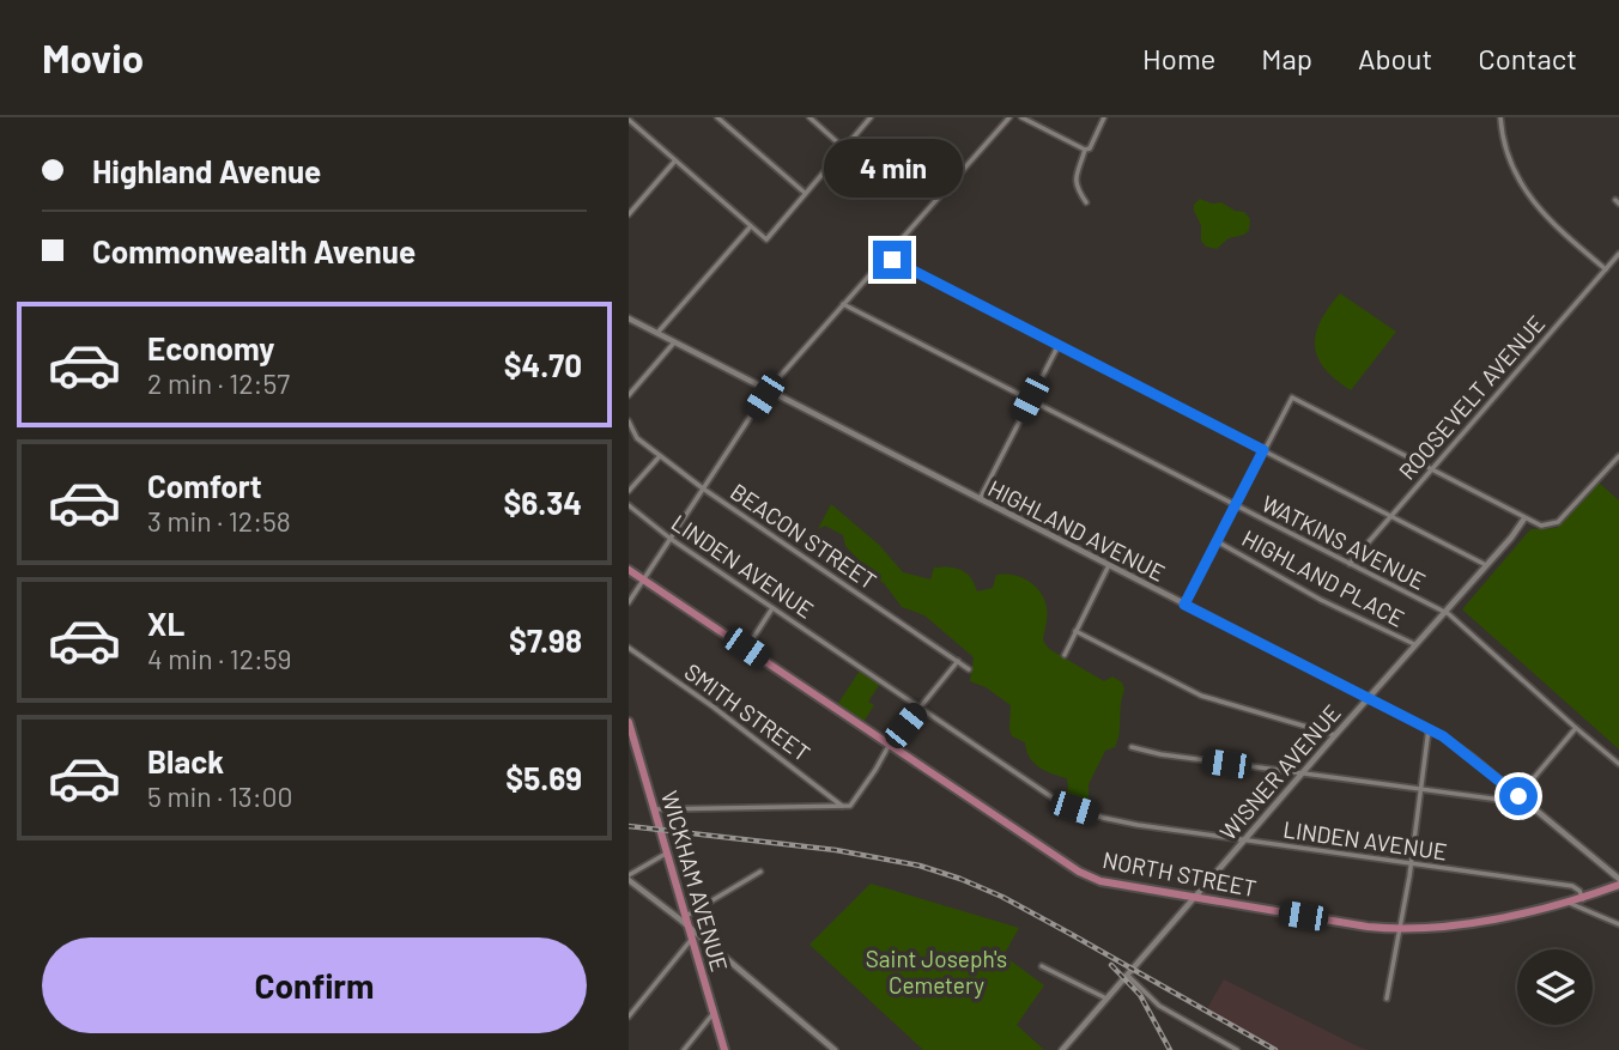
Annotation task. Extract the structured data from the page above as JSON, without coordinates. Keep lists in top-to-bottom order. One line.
{"streets":{"main road":["NORTH STREET","WICKHAM AVENUE"],"street":["ROOSEVELT AVENUE","HIGHLAND AVENUE","BEACON STREET","WATKINS AVENUE","LINDEN AVENUE","HIGHLAND PLACE","SMITH STREET","WISNER AVENUE"]},"crossings":[["ROOSEVELT AVENUE","WATKINS AVENUE"],["HIGHLAND AVENUE","WISNER AVENUE"],["HIGHLAND AVENUE","NORTH STREET"],["WATKINS AVENUE","WISNER AVENUE"],["LINDEN AVENUE","WISNER AVENUE"],["LINDEN AVENUE","NORTH STREET"],["HIGHLAND PLACE","WISNER AVENUE"],["WISNER AVENUE","NORTH STREET"]],"parks":["Saint Joseph's Cemetery"],"page":{"header":"Movio","nav":["Home","Map","About","Contact"],"banner":["Highland Avenue","Commonwealth Avenue"],"bubble":"4 min","list":[{"name":"Economy","note":"2 min · 12:57","value":"$4.70"},{"name":"Comfort","note":"3 min · 12:58","value":"$6.34"},{"name":"XL","note":"4 min · 12:59","value":"$7.98"},{"name":"Black","note":"5 min · 13:00","value":"$5.69"}],"buttons":"Confirm"}}
